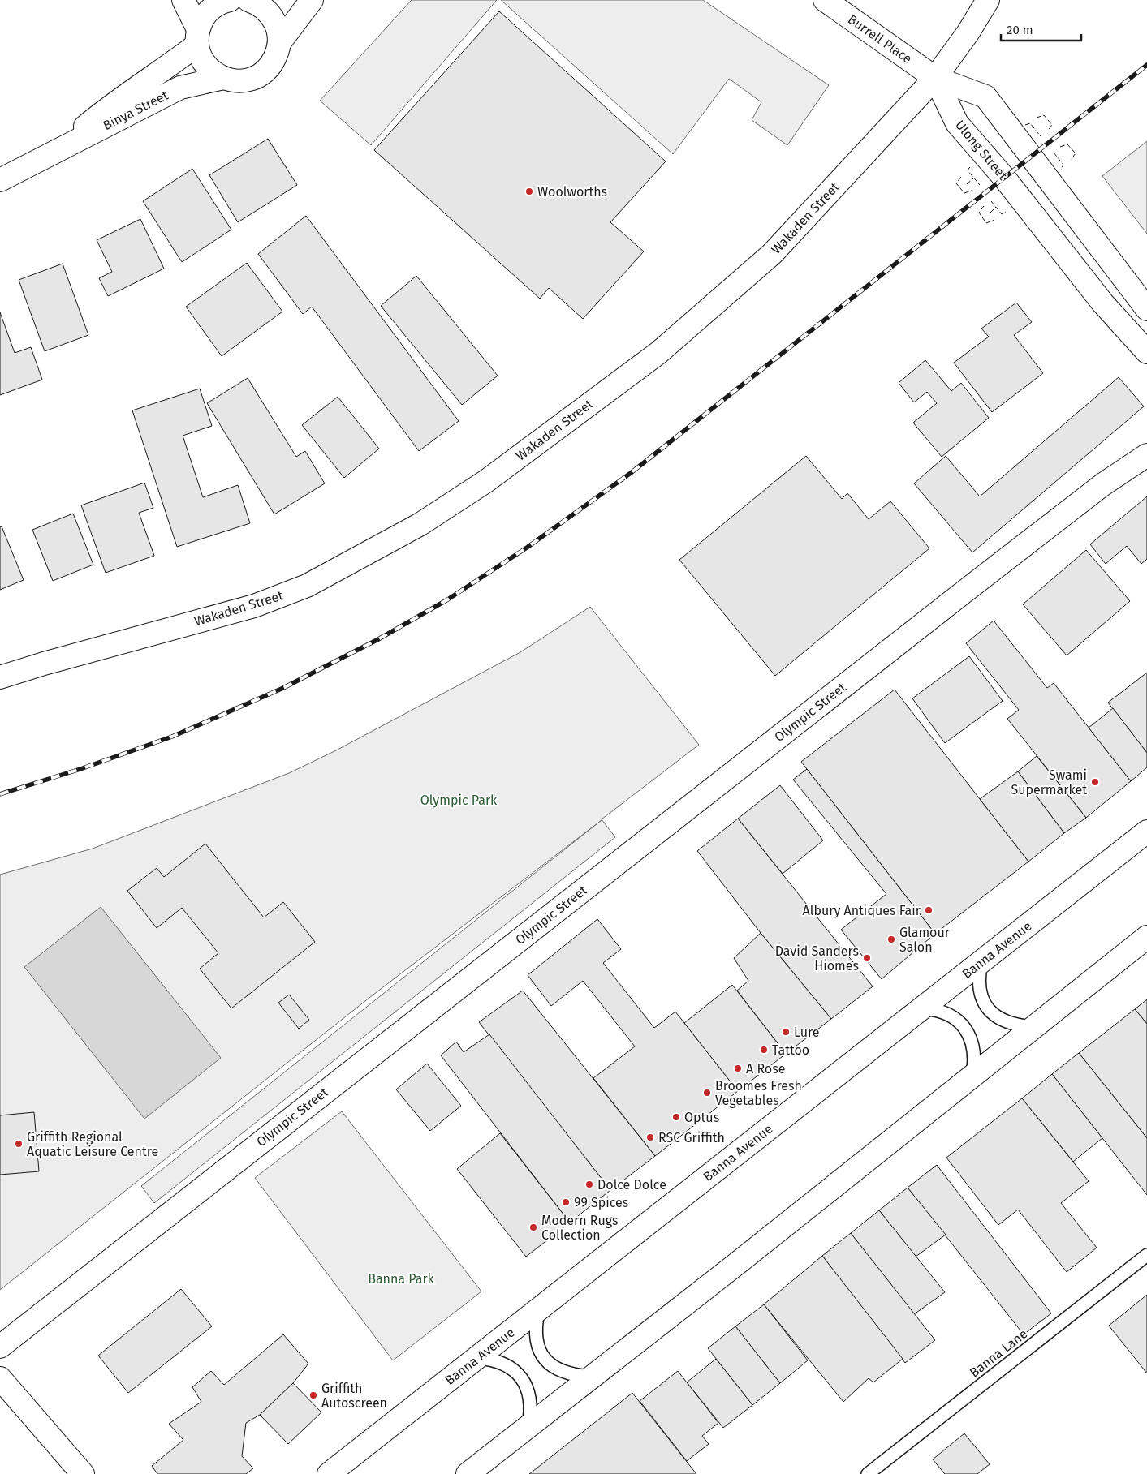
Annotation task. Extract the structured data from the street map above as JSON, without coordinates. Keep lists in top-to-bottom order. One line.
{"streets":{"street":["Burrell Place","Binya Street","Ulong Street","Wakaden Street","Olympic Street","Banna Avenue"],"lane":["Banna Lane"]},"crossings":[["Burrell Place","Ulong Street"],["Burrell Place","Wakaden Street"],["Ulong Street","Wakaden Street"]],"parks":["Olympic Park","Banna Park"],"places":["Woolworths","Swami Supermarket","Albury Antiques Fair","Glamour Salon","David Sanders Hiomes","Lure","Tattoo","A Rose","Broomes Fresh Vegetables","Optus","RSC Griffith","Griffith Regional Aquatic Leisure Centre","Dolce Dolce","99 Spices","Modern Rugs Collection","Griffith Autoscreen"],"scale_bar":"20 m"}
